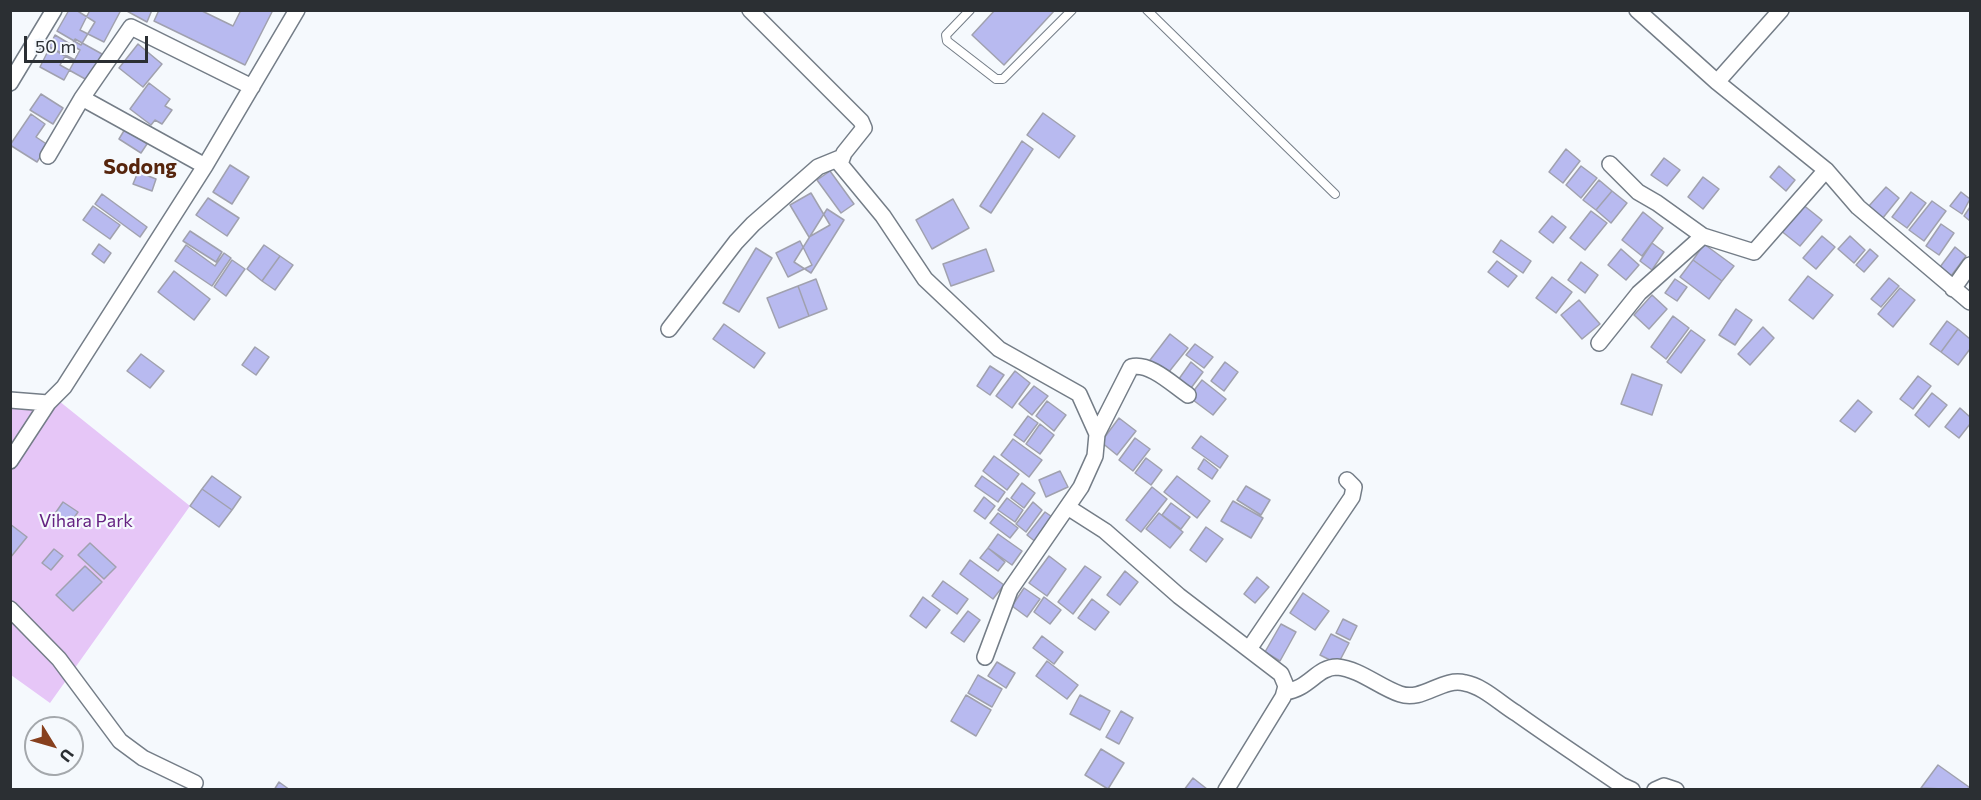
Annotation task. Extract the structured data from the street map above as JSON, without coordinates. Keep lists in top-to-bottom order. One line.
{"districts":["Sodong"],"parks":["Vihara Park"],"scale_bar":"50 m","north":"bottom right"}
